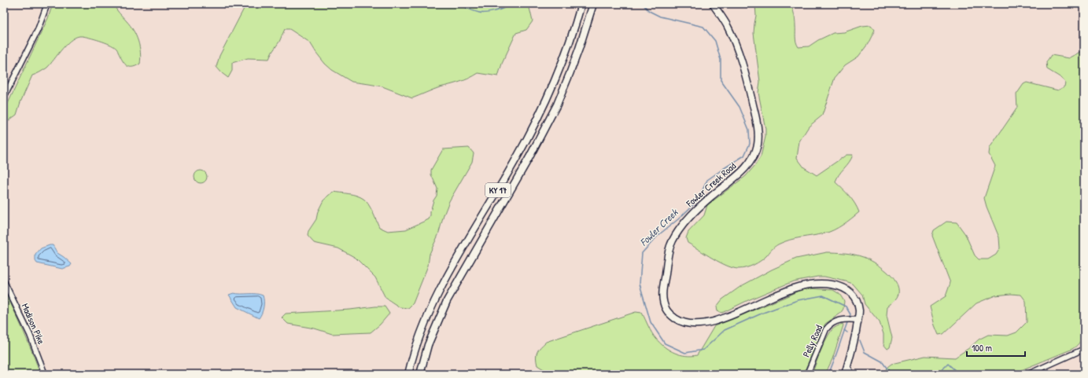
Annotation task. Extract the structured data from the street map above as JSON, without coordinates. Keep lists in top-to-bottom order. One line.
{"streets":{"main road":["Fowler Creek Road","KY 17"],"street":["Madison Pike","Pelly Road"]},"crossings":[["Fowler Creek Road","Pelly Road"]],"water":["Fowler Creek"],"scale_bar":"100 m"}
